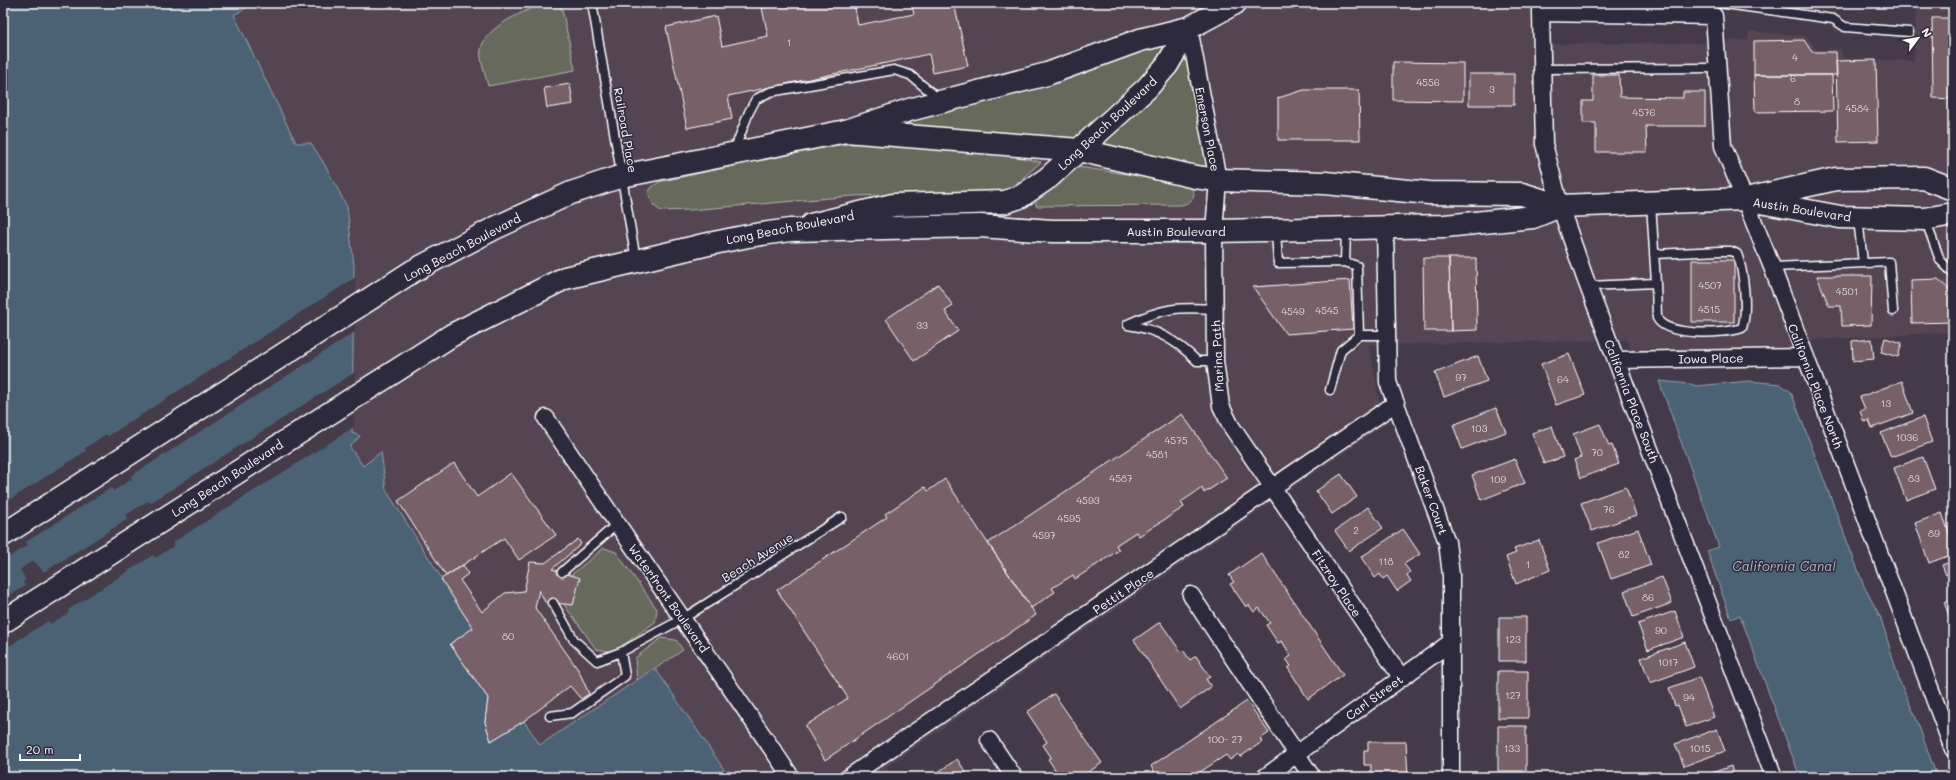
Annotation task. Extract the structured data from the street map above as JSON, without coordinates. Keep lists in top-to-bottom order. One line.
{"streets":{"main road":["Long Beach Boulevard","Austin Boulevard"],"street":["Emerson Place","Marina Path","Iowa Place","California Place North","California Place South","Baker Court","Fitzroy Place","Pettit Place","Waterfront Boulevard","Carl Street"],"lane":["Railroad Place","Beach Avenue"]},"crossings":[["Long Beach Boulevard","Emerson Place"],["Long Beach Boulevard","Railroad Place"],["Long Beach Boulevard","Austin Boulevard"],["Emerson Place","Austin Boulevard"],["Emerson Place","Marina Path"],["Austin Boulevard","Marina Path"],["Austin Boulevard","California Place North"],["Austin Boulevard","California Place South"],["Austin Boulevard","Baker Court"],["Marina Path","Fitzroy Place"],["Marina Path","Pettit Place"],["Iowa Place","California Place North"],["Iowa Place","California Place South"],["Baker Court","Pettit Place"],["Baker Court","Carl Street"],["Beach Avenue","Waterfront Boulevard"],["Fitzroy Place","Pettit Place"],["Fitzroy Place","Carl Street"]],"water":["California Canal"],"house_numbers":["1","4","6","4556","3","8","4584","4576","4507","4501","4515","4545","4549","33","97","64","13","103","1036","4575","70","4581","4587","83","109","4593","76","4595","2","89","4597","82","118","1","86","90","80","123","4601","1017","127","94","100- 27","133","1015"],"scale_bar":"20 m","north":"top right"}
